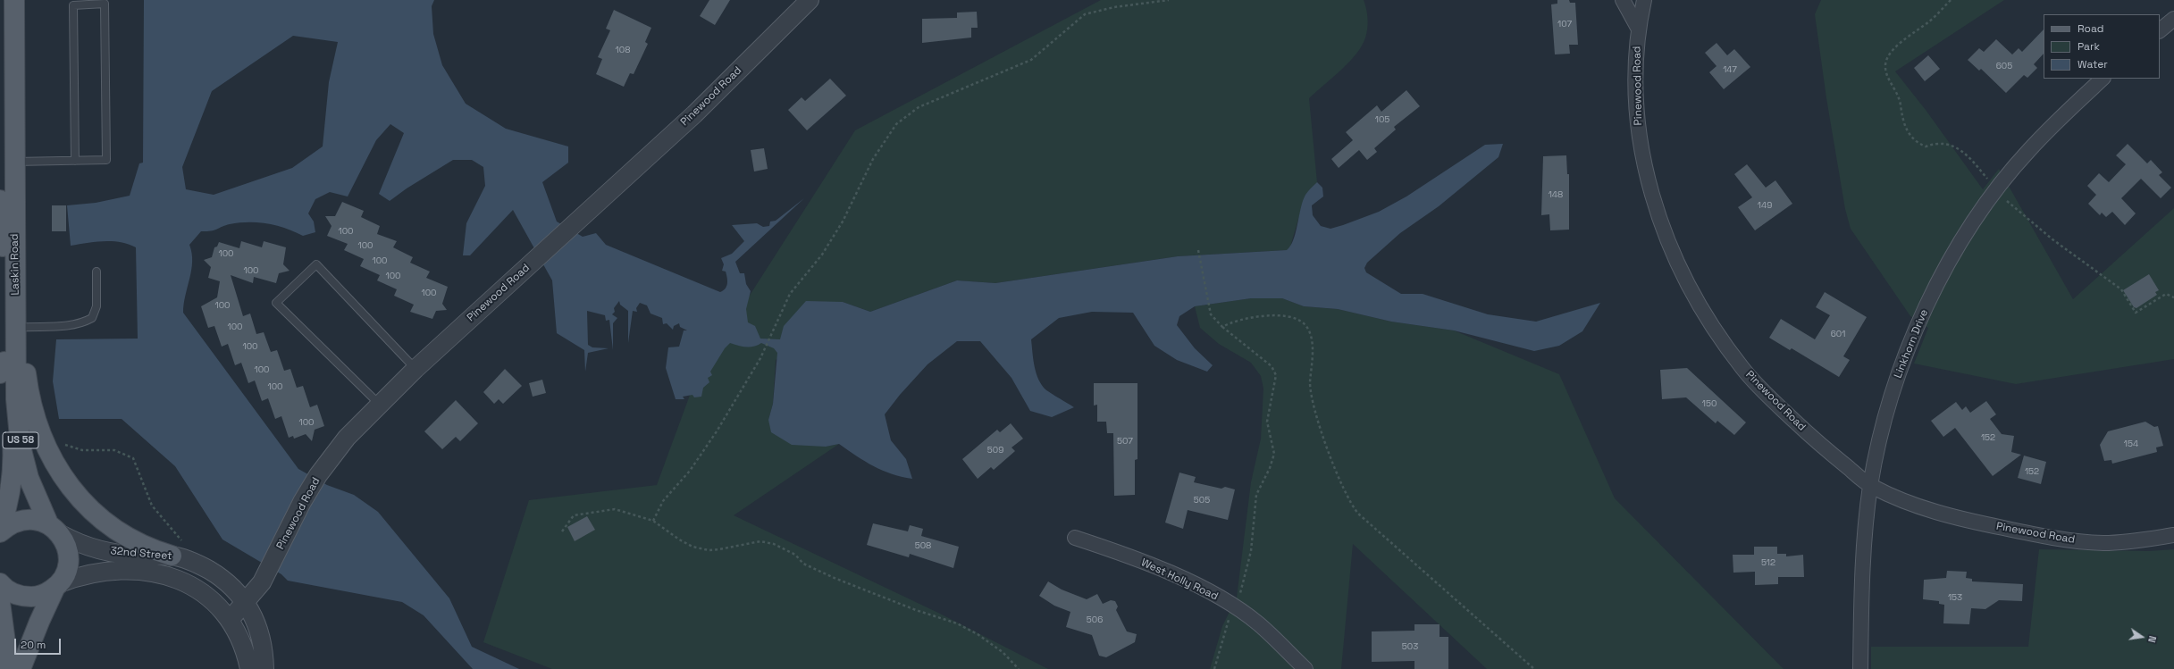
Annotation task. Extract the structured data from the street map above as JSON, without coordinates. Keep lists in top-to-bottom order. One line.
{"streets":{"main road":["Laskin Road","US 58"],"street":["Pinewood Road","Linkhorn Drive","32nd Street","West Holly Road"]},"crossings":[["Pinewood Road","Linkhorn Drive"],["Pinewood Road","32nd Street"],["Laskin Road","US 58"],["Laskin Road","32nd Street"],["US 58","32nd Street"]],"house_numbers":["107","108","605","147","105","148","149","100","100","100","100","100","100","100","100","100","601","100","100","100","150","100","152","507","154","509","152","505","508","512","153","506","503"],"legend":["Road","Park","Water"],"scale_bar":"20 m","north":"right"}
